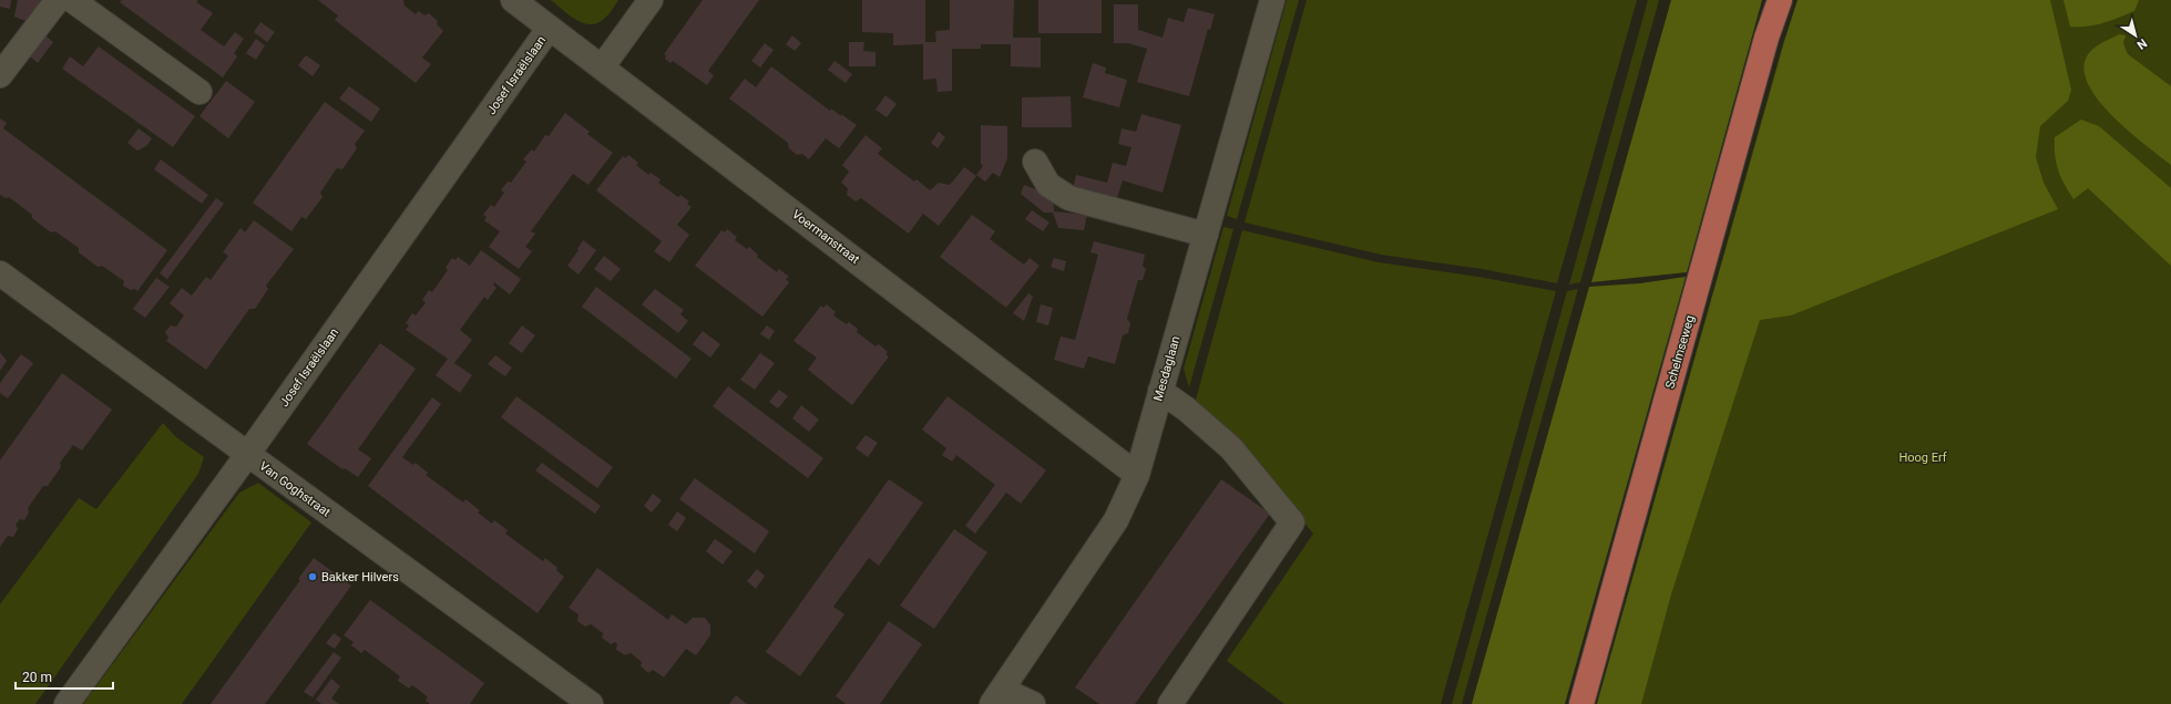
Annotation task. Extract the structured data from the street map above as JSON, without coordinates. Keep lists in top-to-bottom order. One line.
{"streets":{"main road":["Schelmseweg"],"street":["Josef Israëlslaan","Voermanstraat","Mesdaglaan","Van Goghstraat"]},"crossings":[["Josef Israëlslaan","Voermanstraat"],["Josef Israëlslaan","Van Goghstraat"],["Voermanstraat","Mesdaglaan"]],"parks":["Hoog Erf"],"places":["Bakker Hilvers"],"scale_bar":"20 m","north":"bottom right"}
